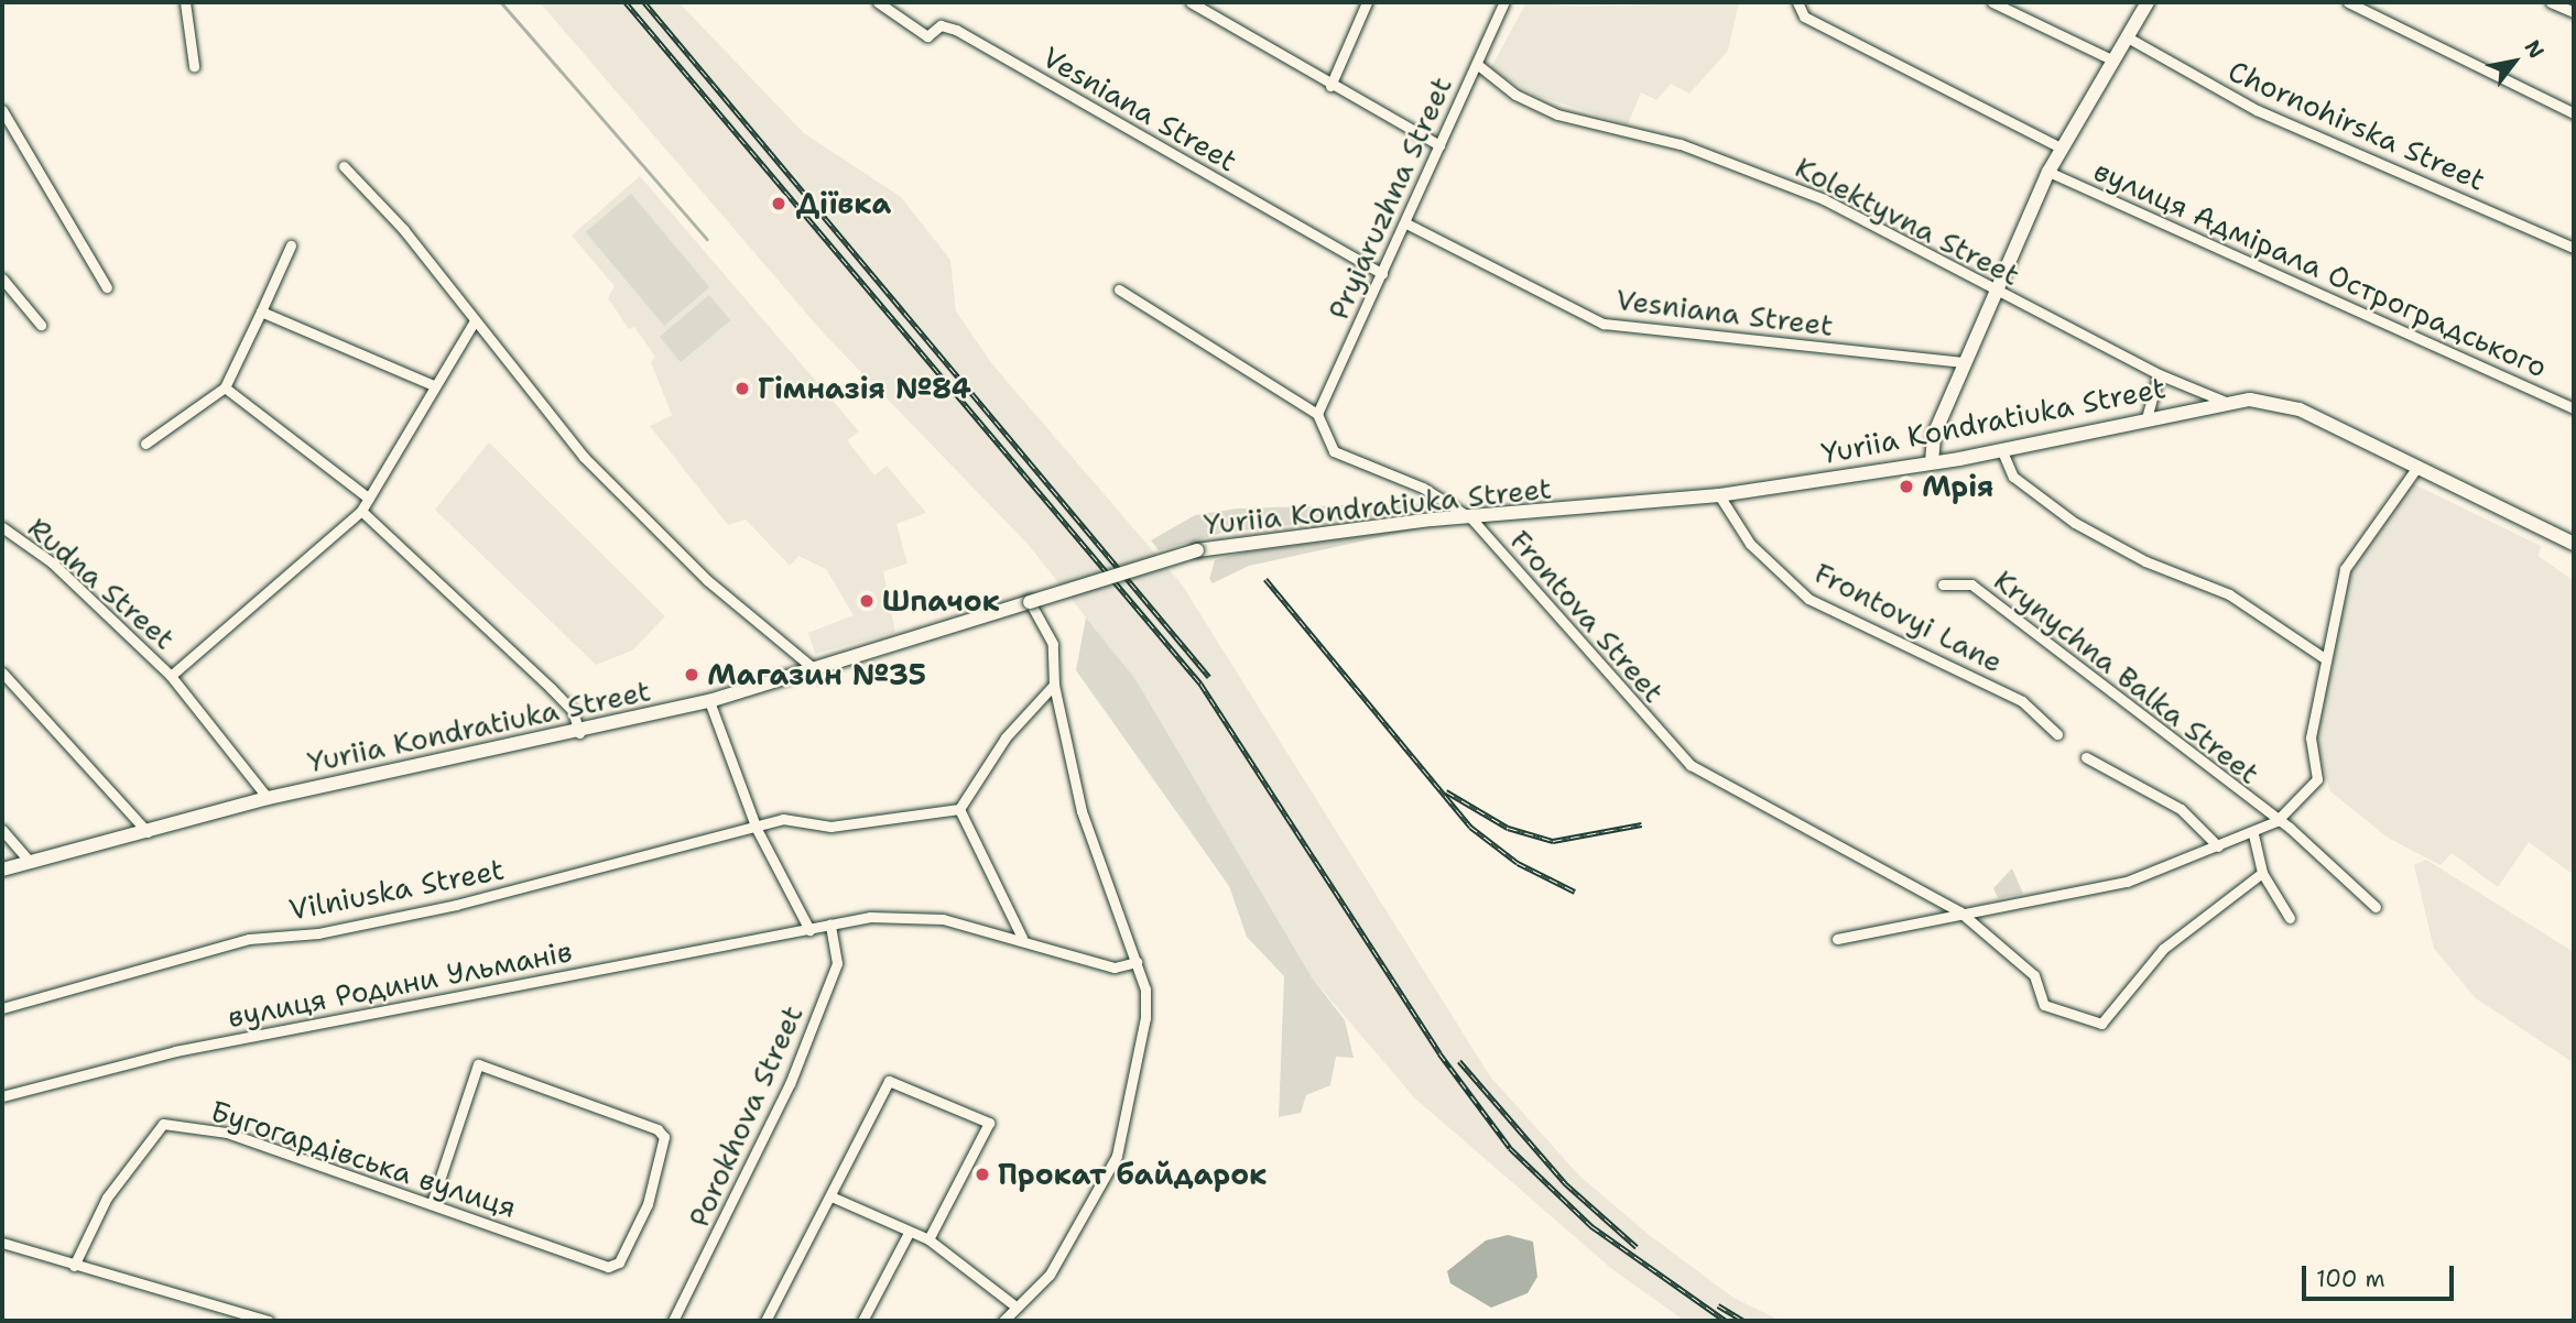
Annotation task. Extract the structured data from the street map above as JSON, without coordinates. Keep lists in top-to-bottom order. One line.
{"streets":{"street":["Vesniana Street","Chornohirska Street","Pryiaruzhna Street","Kolektyvna Street","вулиця Адмірала Остроградського","Yuriia Kondratiuka Street","Rudna Street","Frontova Street","Frontovyi Lane","Krynychna Balka Street","Vilniuska Street","вулиця Родини Ульманів","Porokhova Street","Бугогардівська вулиця"]},"crossings":[["Vesniana Street","Pryiaruzhna Street"],["Pryiaruzhna Street","Kolektyvna Street"],["Pryiaruzhna Street","Frontova Street"],["Kolektyvna Street","Yuriia Kondratiuka Street"],["Yuriia Kondratiuka Street","Rudna Street"],["Yuriia Kondratiuka Street","Frontova Street"],["Yuriia Kondratiuka Street","Frontovyi Lane"],["Frontova Street","Krynychna Balka Street"],["вулиця Родини Ульманів","Porokhova Street"]],"places":["Діївка","Гімназія №84","Мрія","Шпачок","Магазин №35","Прокат байдарок"],"scale_bar":"100 m","north":"top right"}
